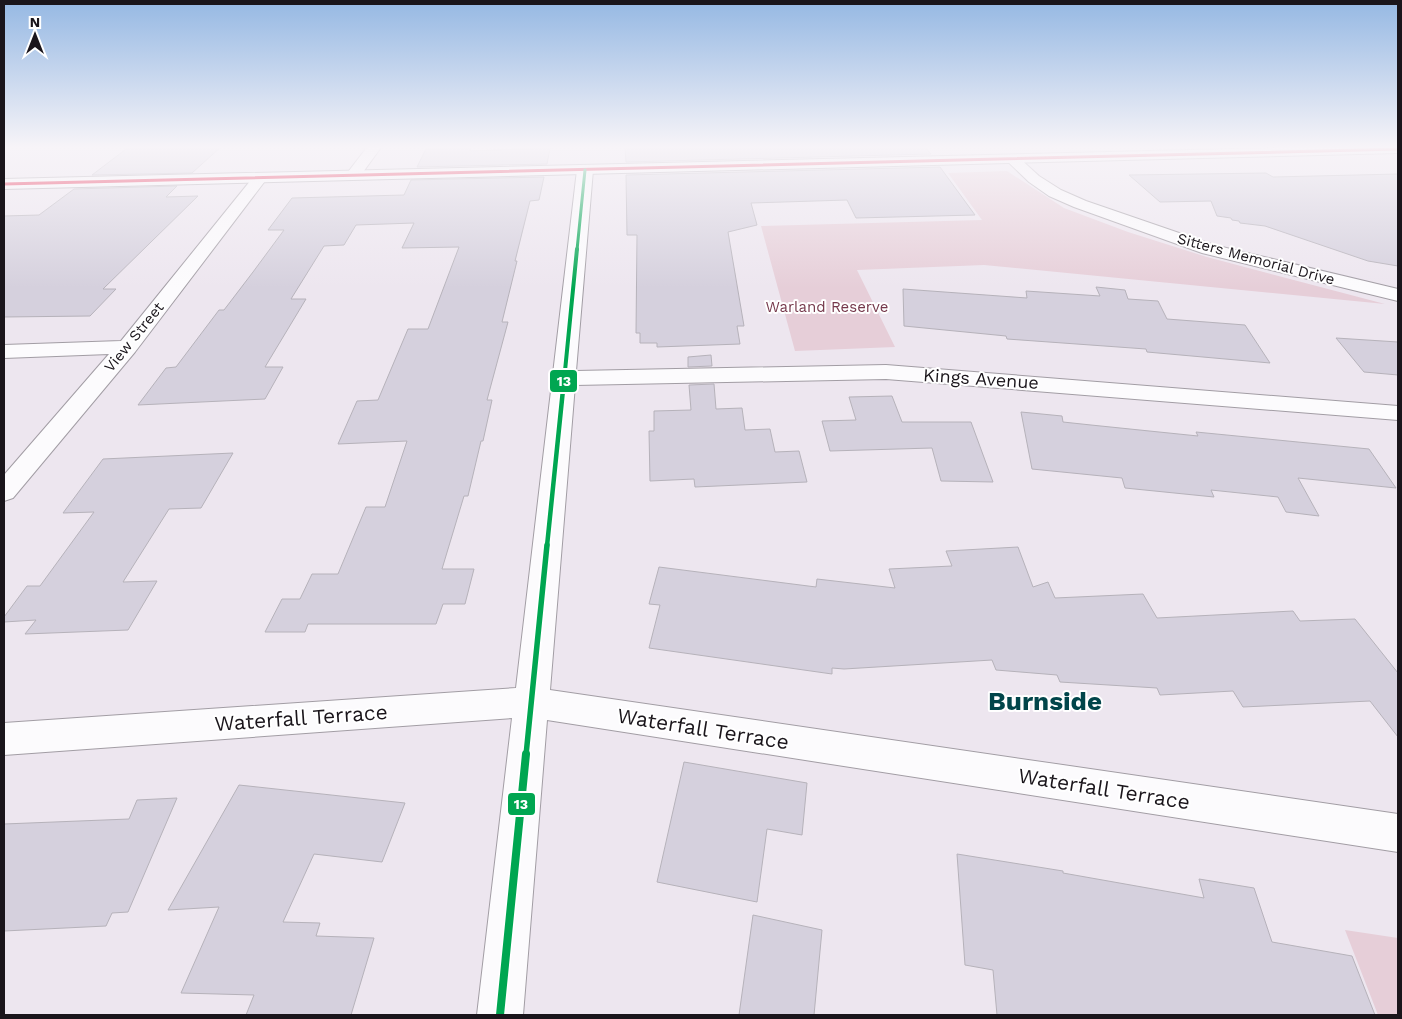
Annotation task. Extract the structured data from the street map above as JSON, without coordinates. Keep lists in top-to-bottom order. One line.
{"streets":{"street":["Sitters Memorial Drive","View Street","Kings Avenue","Waterfall Terrace"]},"districts":["Burnside"],"parks":["Warland Reserve"],"lines":["transit line 13"],"north":"top"}
